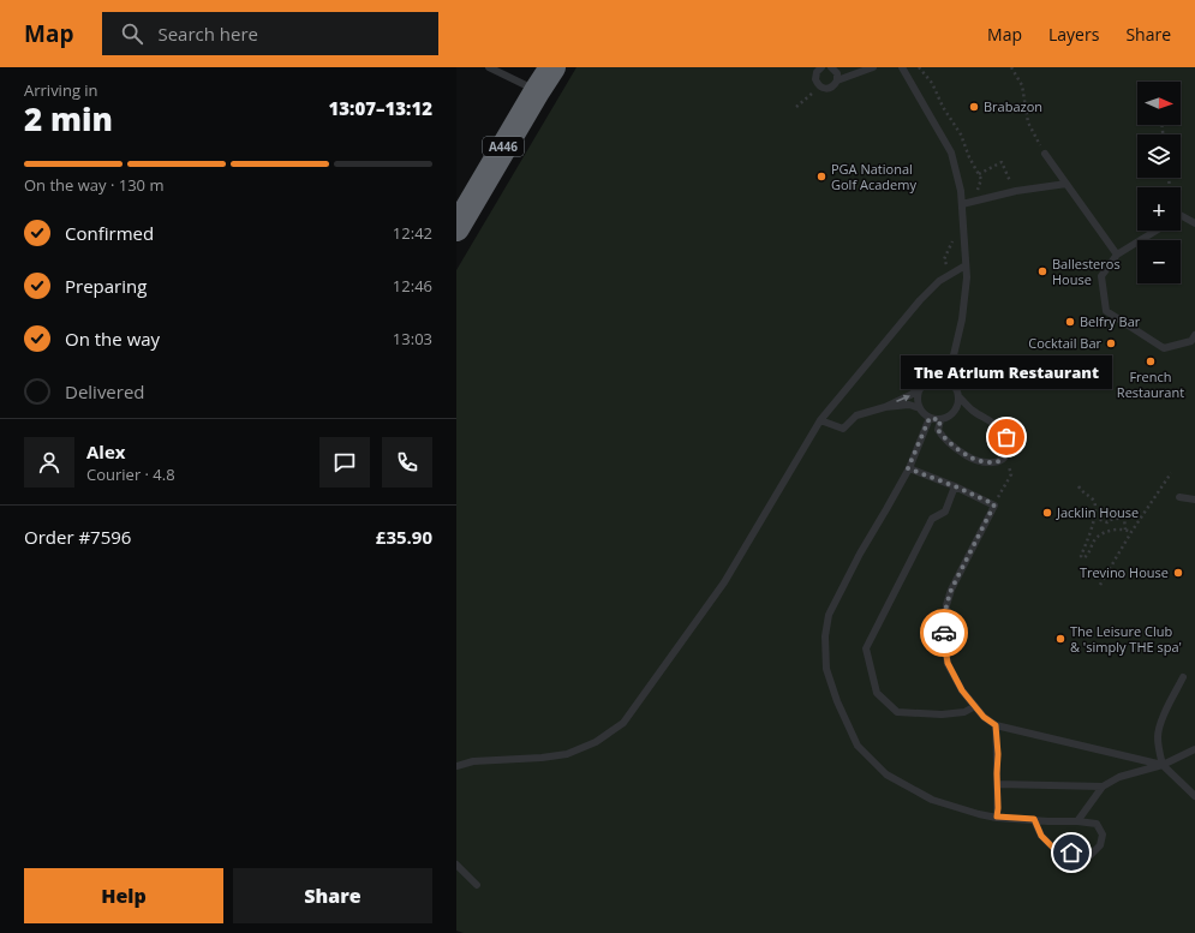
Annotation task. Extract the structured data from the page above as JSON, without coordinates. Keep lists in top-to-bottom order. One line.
{"streets":{"highway":["A446"]},"places":["Brabazon","PGA National Golf Academy","Ballesteros House","Belfry Bar","Cocktail Bar","French Restaurant","The Atrium Restaurant","Jacklin House","Trevino House","The Leisure Club & 'simply THE spa'"],"north":"right","page":{"header":"Map","search":"Search here","nav":["Map","Layers","Share"],"heading":["2 min","Arriving in","13:07–13:12"],"panel":["Alex","Courier · 4.8","Order #7596","£35.90"],"map_buttons":["+","−"],"bar":"On the way · 130 m","list":[["Confirmed","12:42"],["Preparing","12:46"],["On the way","13:03"],"Delivered"],"bubble":"The Atrium Restaurant","buttons":["Help","Share"]}}
